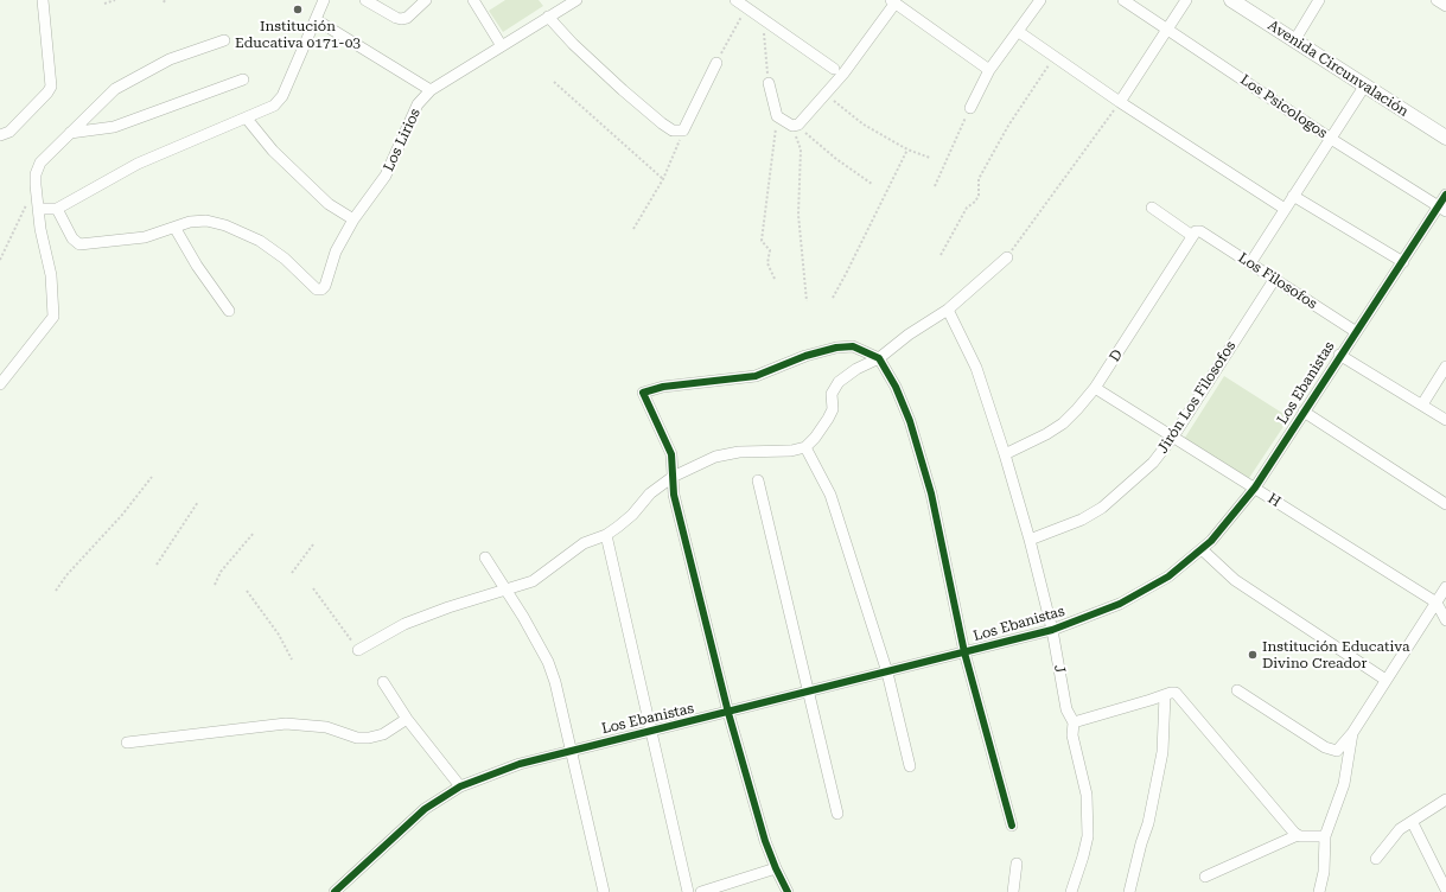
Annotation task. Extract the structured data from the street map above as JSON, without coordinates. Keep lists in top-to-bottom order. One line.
{"streets":{"street":["Avenida Circunvalación","Los Psicologos","Los Lirios","Los Filosofos","D","Los Ebanistas","Jirón Los Filosofos","H","J"]},"crossings":[["Los Psicologos","Los Ebanistas"],["Los Filosofos","D"],["Los Filosofos","Los Ebanistas"],["Los Filosofos","Jirón Los Filosofos"],["D","H"],["D","J"],["Los Ebanistas","H"],["Los Ebanistas","J"],["Jirón Los Filosofos","H"],["Jirón Los Filosofos","J"]],"places":["Institución Educativa 0171-03","Institución Educativa Divino Creador"]}
